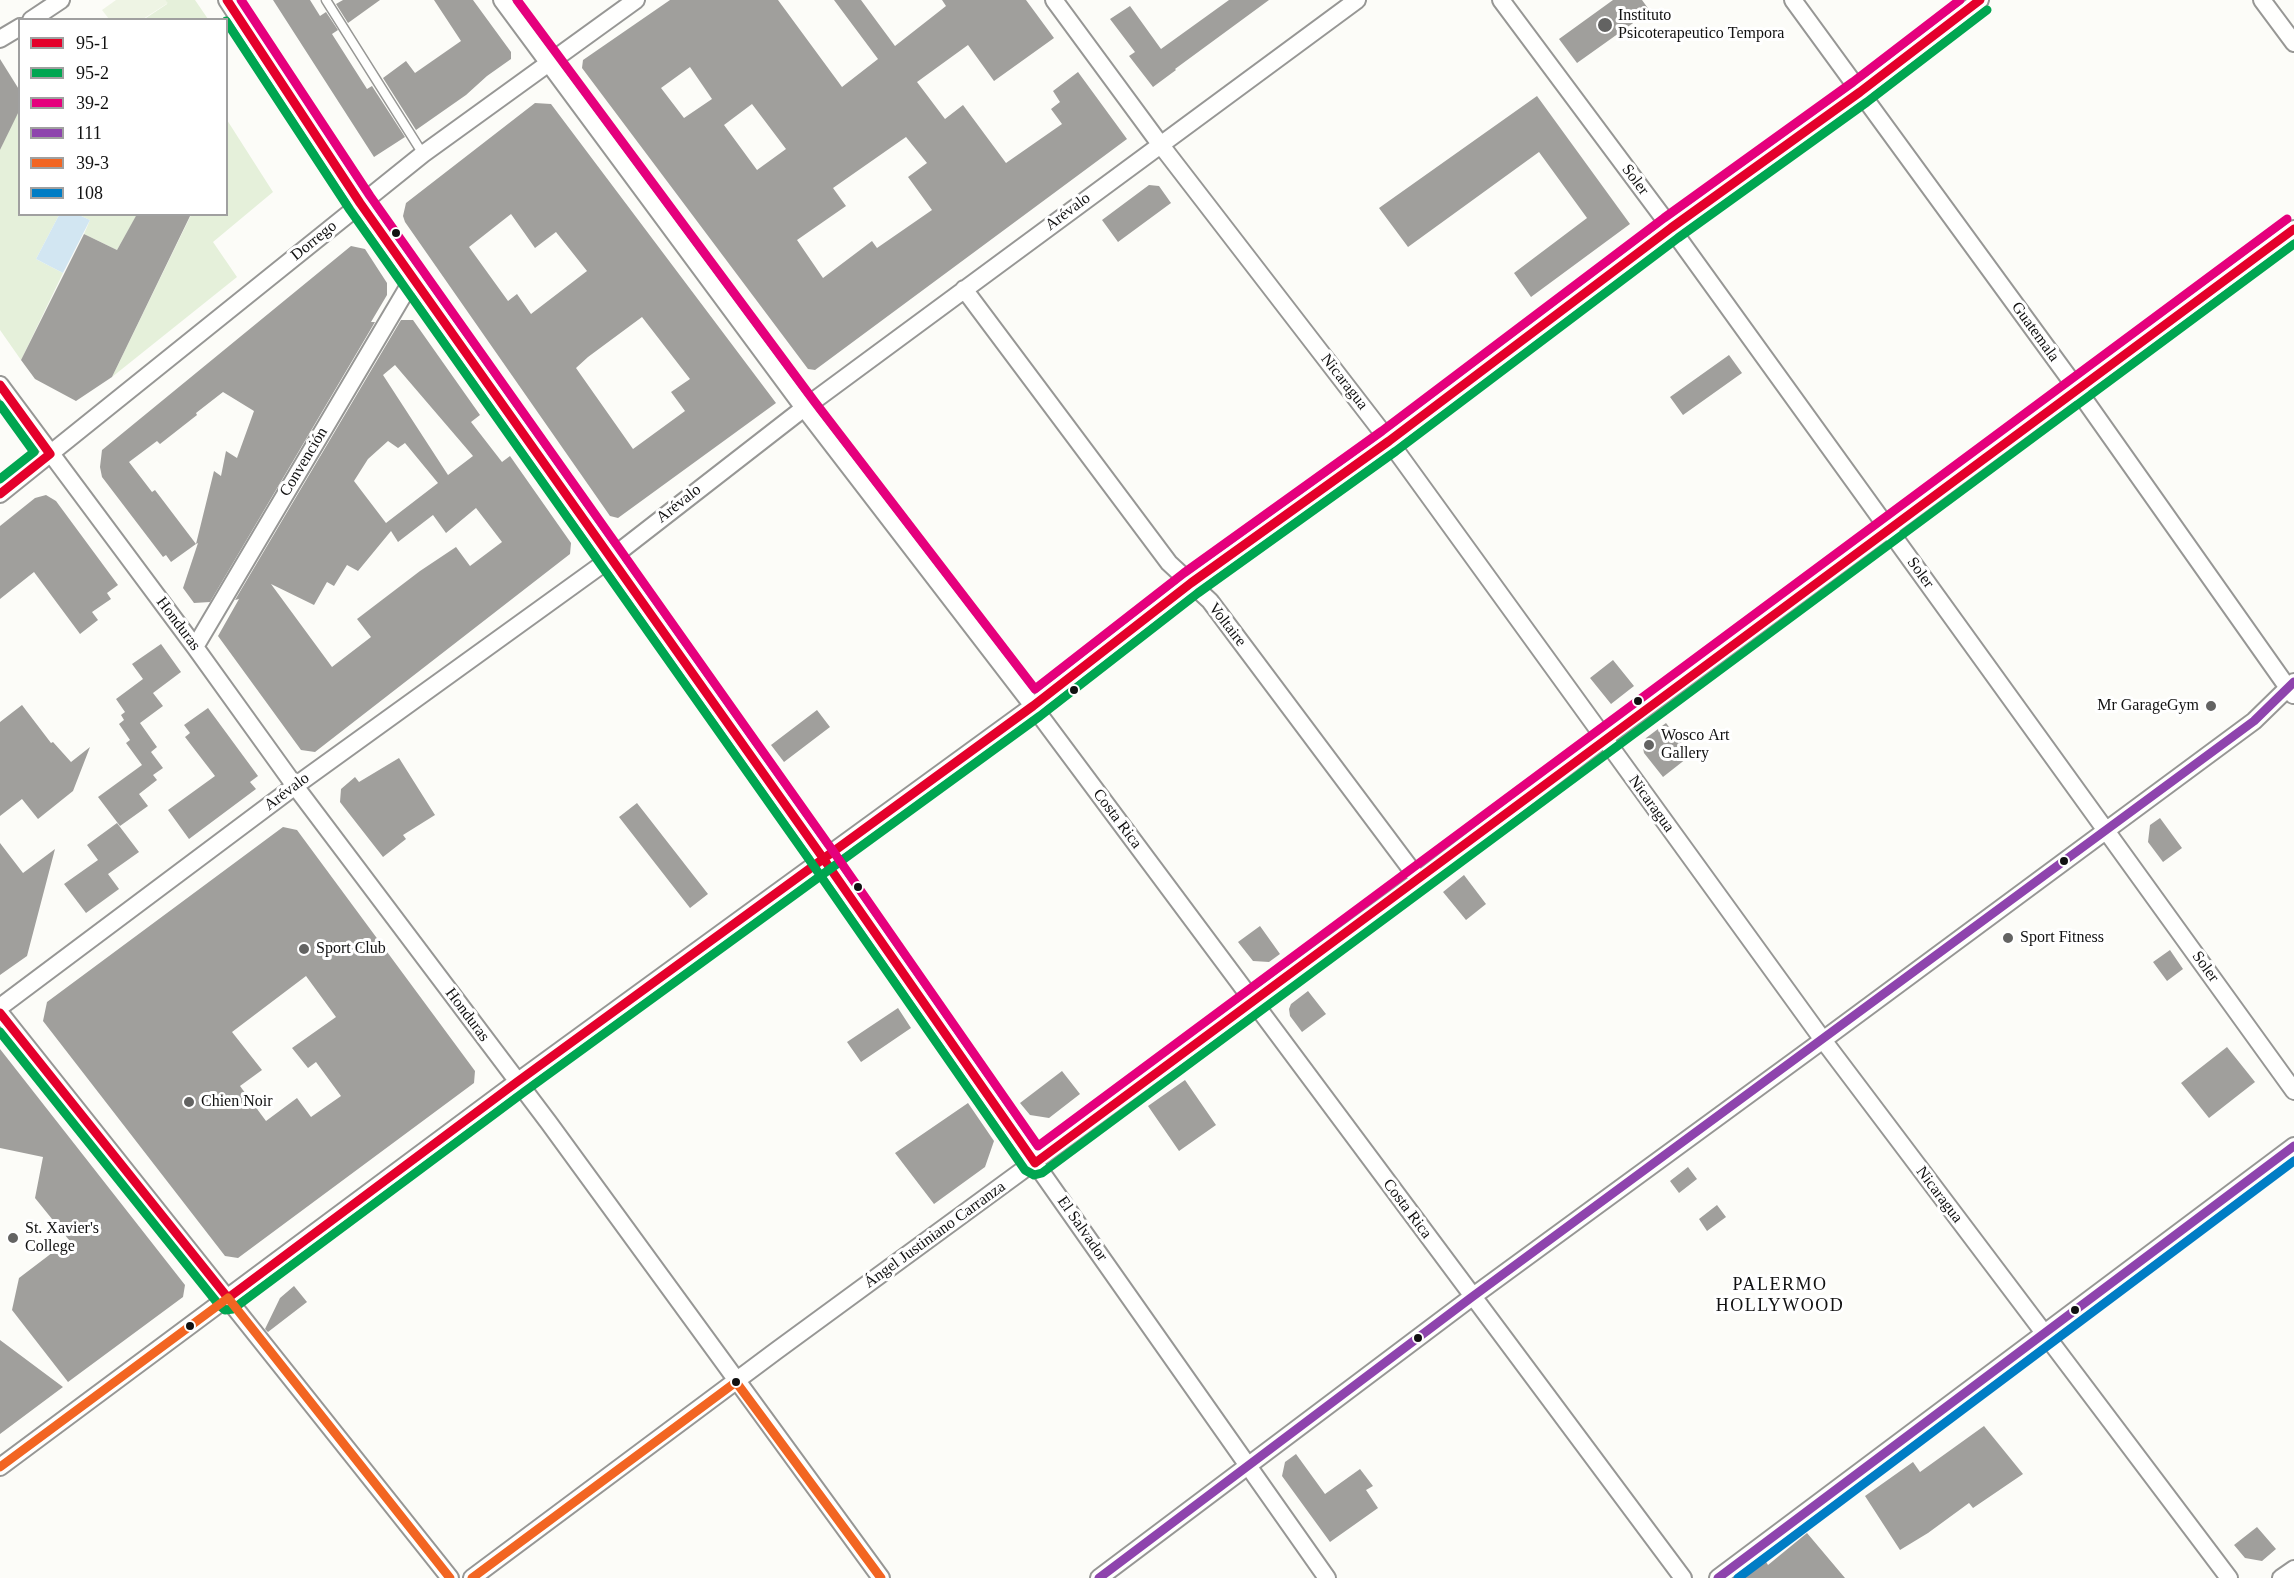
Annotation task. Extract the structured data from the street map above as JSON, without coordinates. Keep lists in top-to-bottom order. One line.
{"streets":{"street":["Soler","Arévalo","Dorrego","Guatemala","Nicaragua","Convención","Honduras","Voltaire","Costa Rica","El Salvador","Ángel Justiniano Carranza"]},"crossings":[["Soler","Ángel Justiniano Carranza"],["Arévalo","Nicaragua"],["Arévalo","Honduras"],["Arévalo","Voltaire"],["Arévalo","Costa Rica"],["Arévalo","El Salvador"],["Dorrego","Honduras"],["Dorrego","Costa Rica"],["Dorrego","El Salvador"],["Guatemala","Ángel Justiniano Carranza"],["Nicaragua","Ángel Justiniano Carranza"],["Convención","Honduras"],["Convención","El Salvador"],["Honduras","Ángel Justiniano Carranza"],["Voltaire","Ángel Justiniano Carranza"],["Costa Rica","Ángel Justiniano Carranza"],["El Salvador","Ángel Justiniano Carranza"]],"districts":["PALERMO HOLLYWOOD"],"places":["Instituto Psicoterapeutico Tempora","Mr GarageGym","Wosco Art Gallery","Sport Fitness","Sport Club","Chien Noir","St. Xavier's College"],"lines":["transit line 95-1","transit line 39-2","transit line 95-2","transit line 111","transit line 108","transit line 39-3"],"legend":["95-1","95-2","39-2","111","39-3","108"]}
